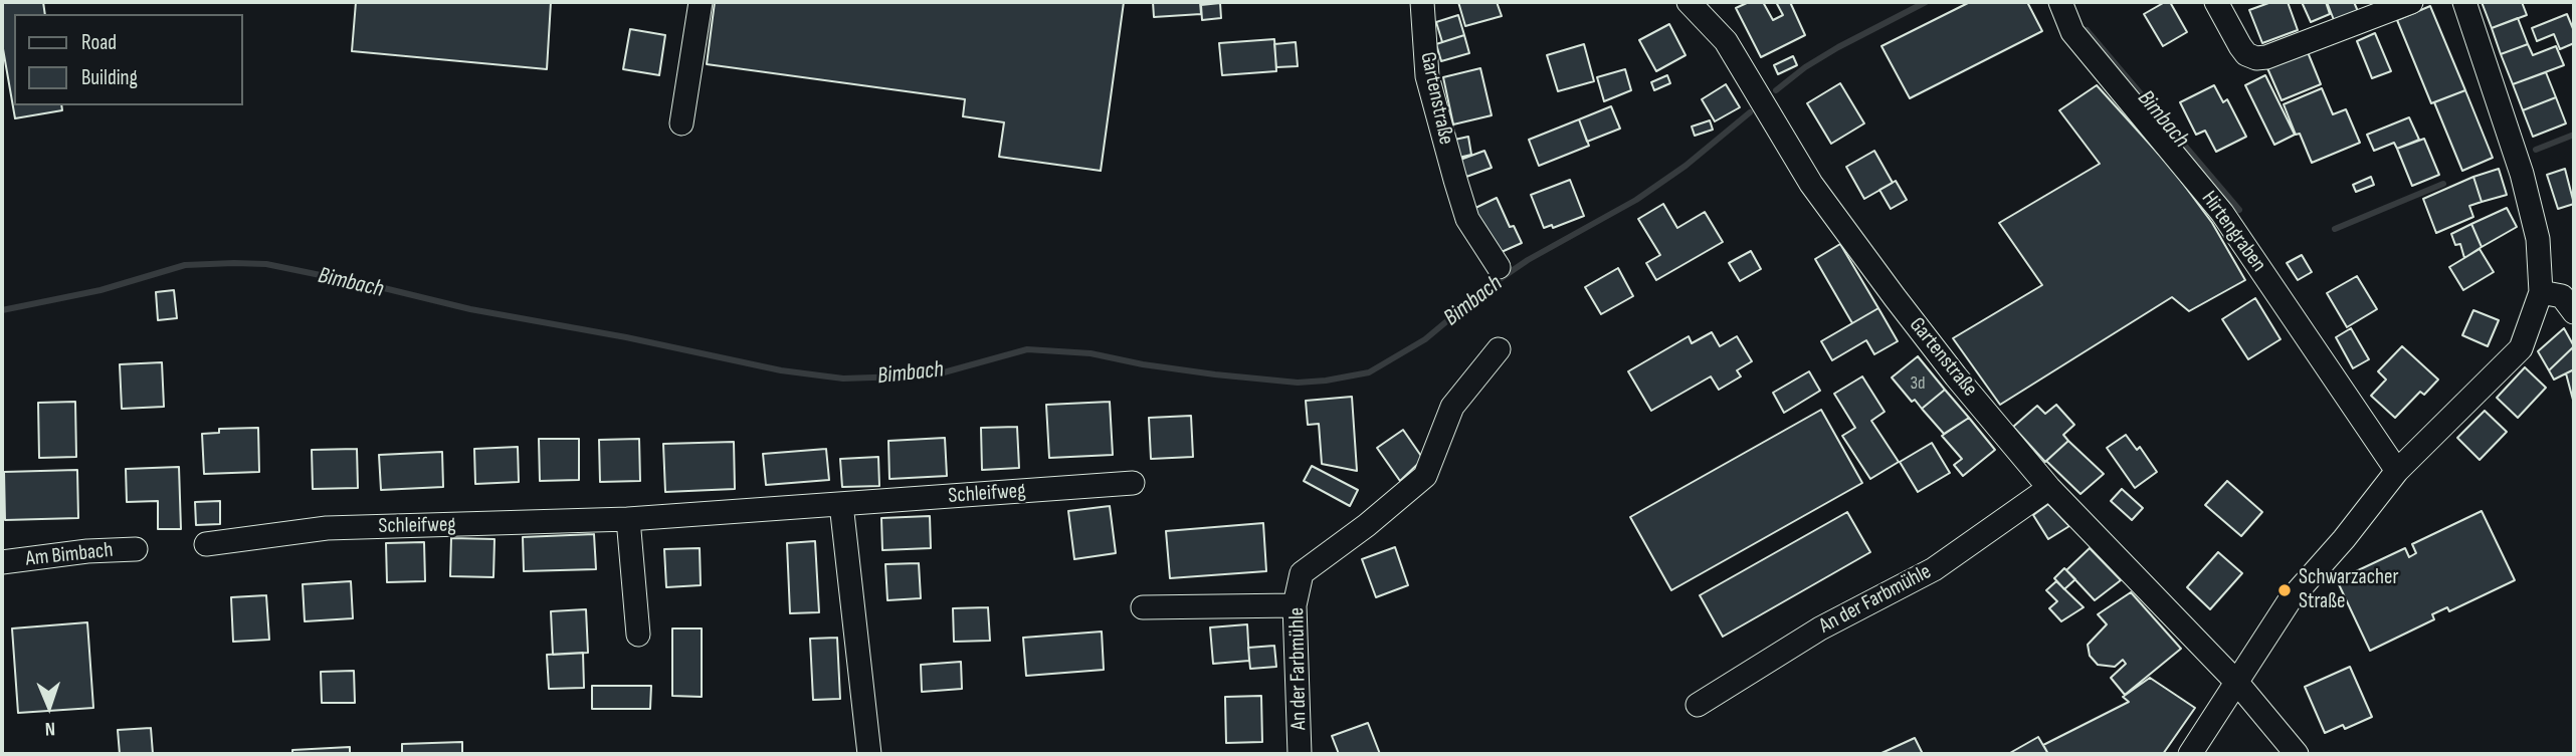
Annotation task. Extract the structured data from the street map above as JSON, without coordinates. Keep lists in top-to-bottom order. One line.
{"streets":{"street":["Gartenstraße","Hirtengraben","Schleifweg","Am Bimbach","An der Farbmühle"]},"crossings":[["Gartenstraße","An der Farbmühle"]],"water":["Bimbach"],"places":["Schwarzacher Straße"],"house_numbers":["3d"],"legend":["Road","Building"],"north":"bottom"}
